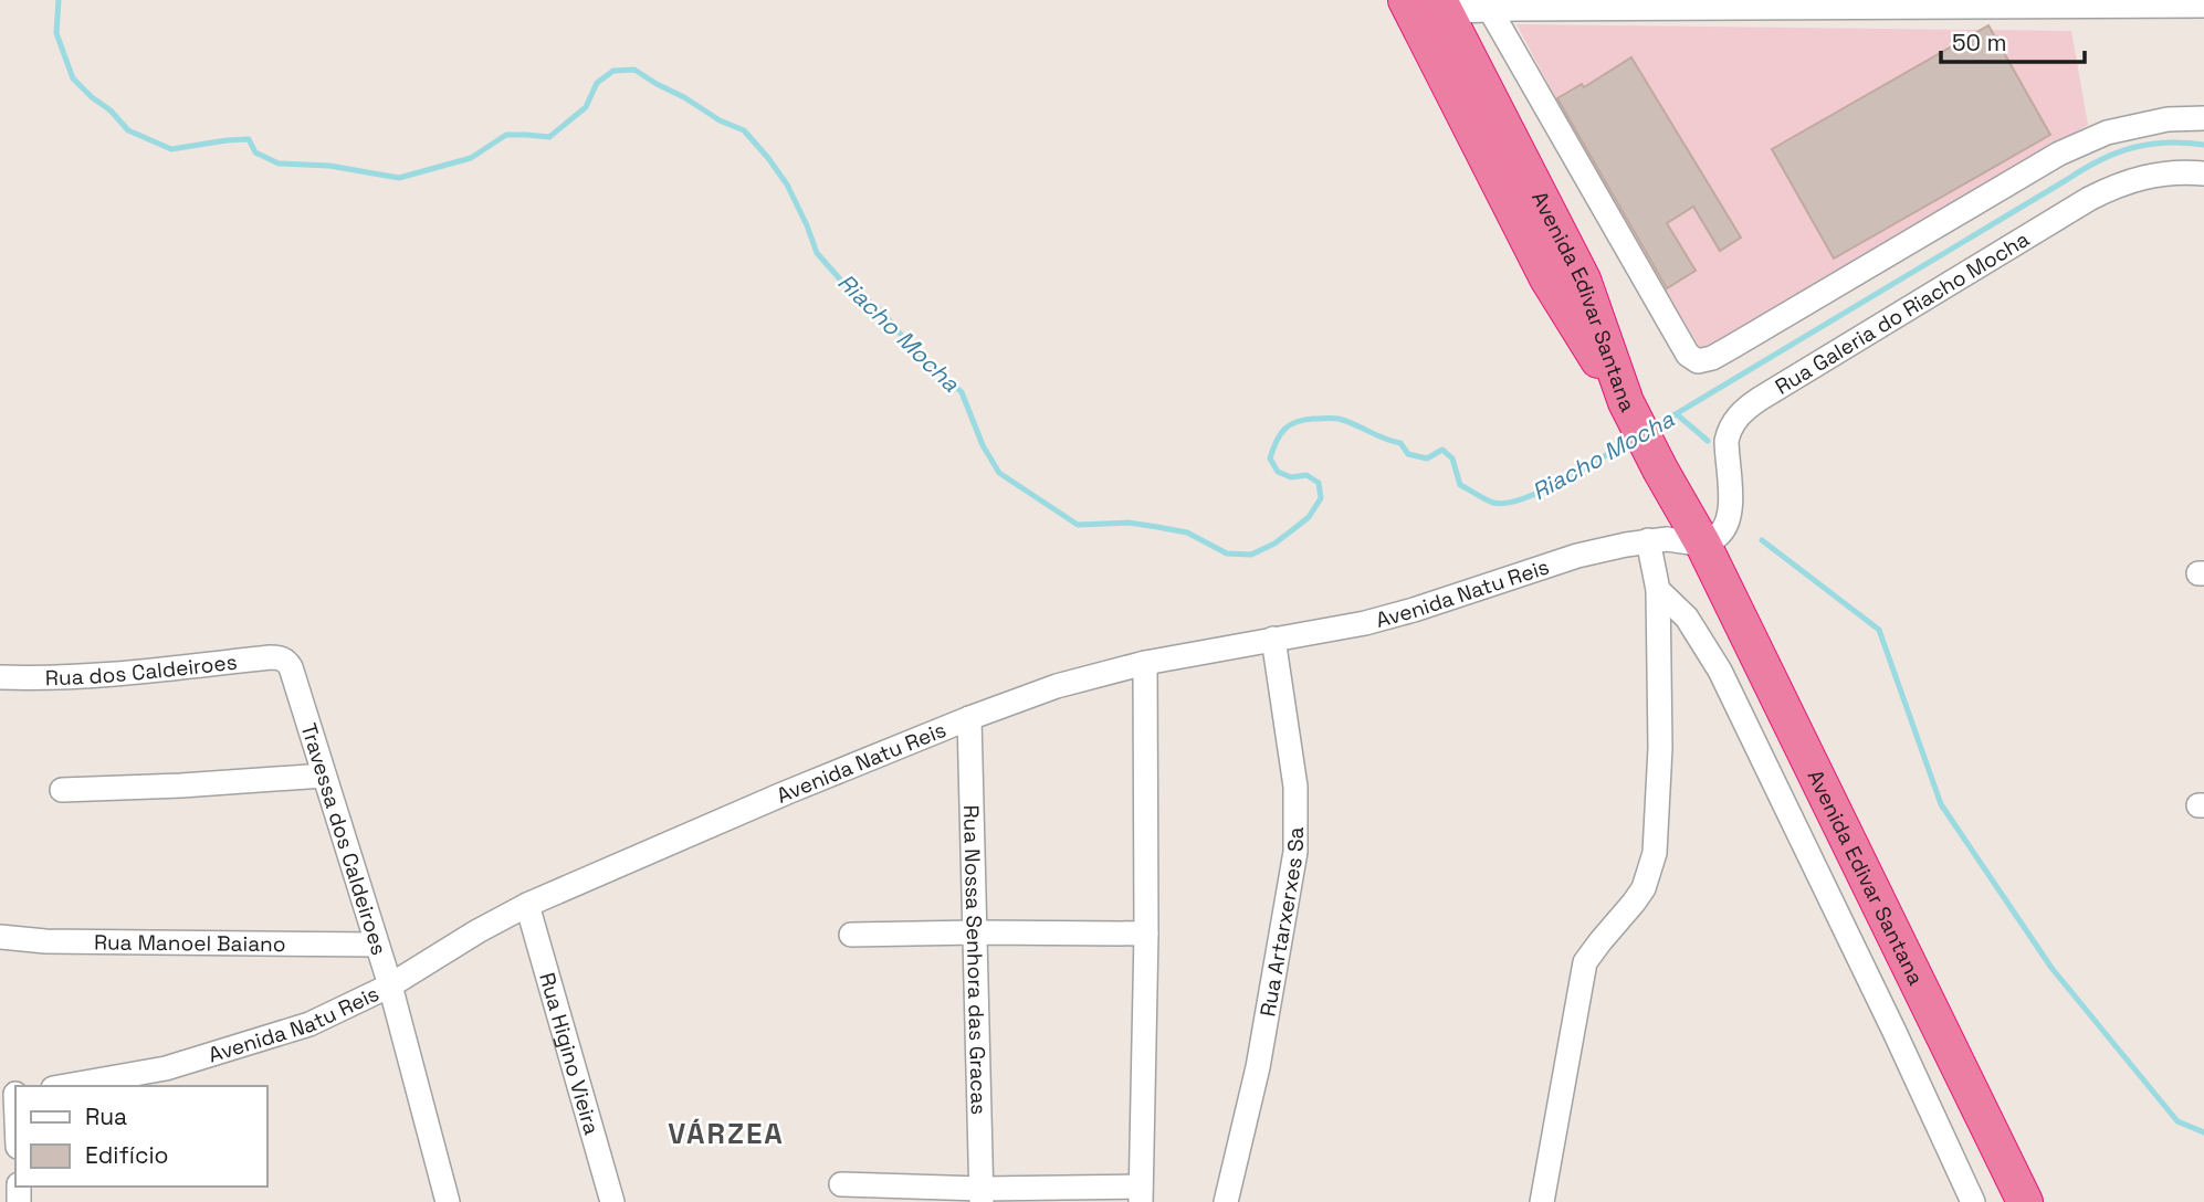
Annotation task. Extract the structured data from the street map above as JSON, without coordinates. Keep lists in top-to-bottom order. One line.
{"streets":{"highway":["Avenida Edivar Santana"],"street":["Rua Galeria do Riacho Mocha","Avenida Natu Reis","Rua dos Caldeiroes","Travessa dos Caldeiroes","Rua Artarxerxes Sa","Rua Manoel Baiano","Rua Nossa Senhora das Gracas","Rua Higino Vieira"]},"crossings":[["Avenida Edivar Santana","Rua Galeria do Riacho Mocha"],["Avenida Edivar Santana","Avenida Natu Reis"],["Rua Galeria do Riacho Mocha","Avenida Natu Reis"],["Avenida Natu Reis","Travessa dos Caldeiroes"],["Avenida Natu Reis","Rua Artarxerxes Sa"],["Avenida Natu Reis","Rua Nossa Senhora das Gracas"],["Avenida Natu Reis","Rua Higino Vieira"],["Rua dos Caldeiroes","Travessa dos Caldeiroes"],["Travessa dos Caldeiroes","Rua Manoel Baiano"]],"districts":["VÁRZEA"],"water":["Riacho Mocha"],"legend":["Rua","Edifício"],"scale_bar":"50 m"}
